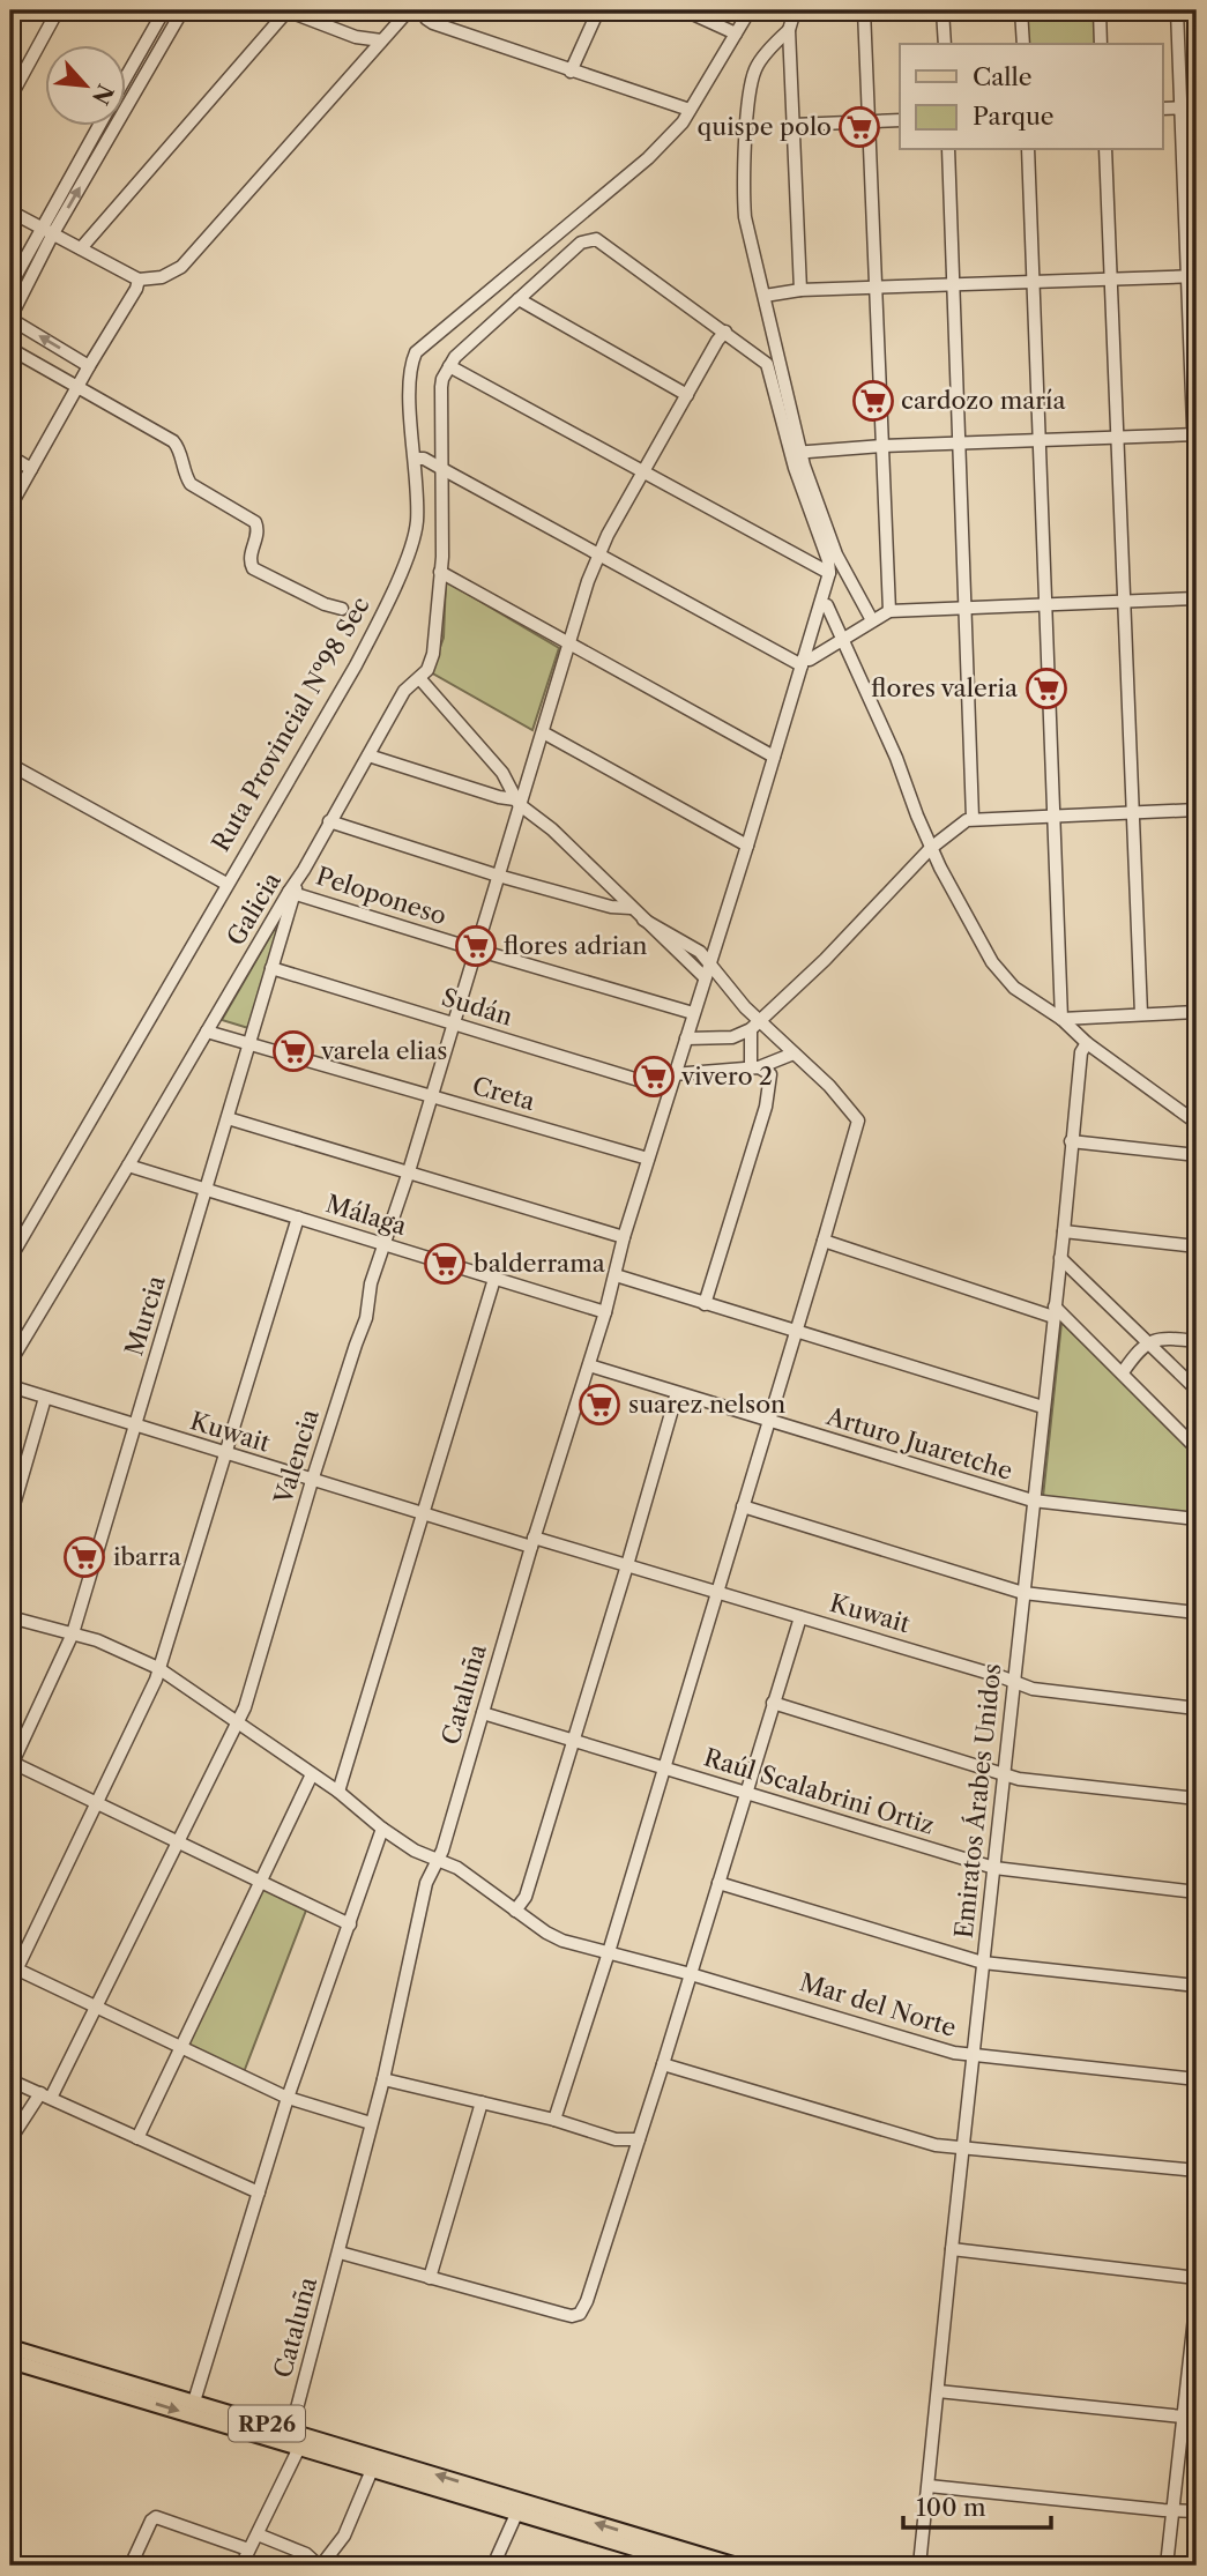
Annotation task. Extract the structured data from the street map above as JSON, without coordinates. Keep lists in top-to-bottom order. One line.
{"streets":{"main road":["RP26"],"street":["Ruta Provincial Nº98 Sec","Peloponeso","Galicia","Sudán","Creta","Málaga","Murcia","Kuwait","Arturo Juaretche","Valencia","Cataluña","Raúl Scalabrini Ortiz","Emiratos Árabes Unidos","Mar del Norte"]},"crossings":[["Peloponeso","Galicia"],["Peloponeso","Murcia"],["Peloponeso","Valencia"],["Peloponeso","Cataluña"],["Galicia","Creta"],["Galicia","Málaga"],["Galicia","Murcia"],["Sudán","Murcia"],["Sudán","Valencia"],["Sudán","Cataluña"],["Creta","Murcia"],["Creta","Valencia"],["Creta","Cataluña"],["Málaga","Murcia"],["Málaga","Valencia"],["Málaga","Cataluña"],["Murcia","Kuwait"],["Murcia","Mar del Norte"],["Kuwait","Valencia"],["Kuwait","Cataluña"],["Kuwait","Emiratos Árabes Unidos"],["Arturo Juaretche","Cataluña"],["Arturo Juaretche","Emiratos Árabes Unidos"],["Valencia","Mar del Norte"],["Cataluña","Raúl Scalabrini Ortiz"],["Cataluña","Mar del Norte"],["Cataluña","RP26"],["Raúl Scalabrini Ortiz","Emiratos Árabes Unidos"],["Emiratos Árabes Unidos","Mar del Norte"]],"places":{"supermarket":["quispe polo","cardozo maría","flores valeria","flores adrian","varela elias","vivero 2","balderrama","suarez nelson","ibarra"]},"legend":["Calle","Parque"],"scale_bar":"100 m","north":"bottom right"}
